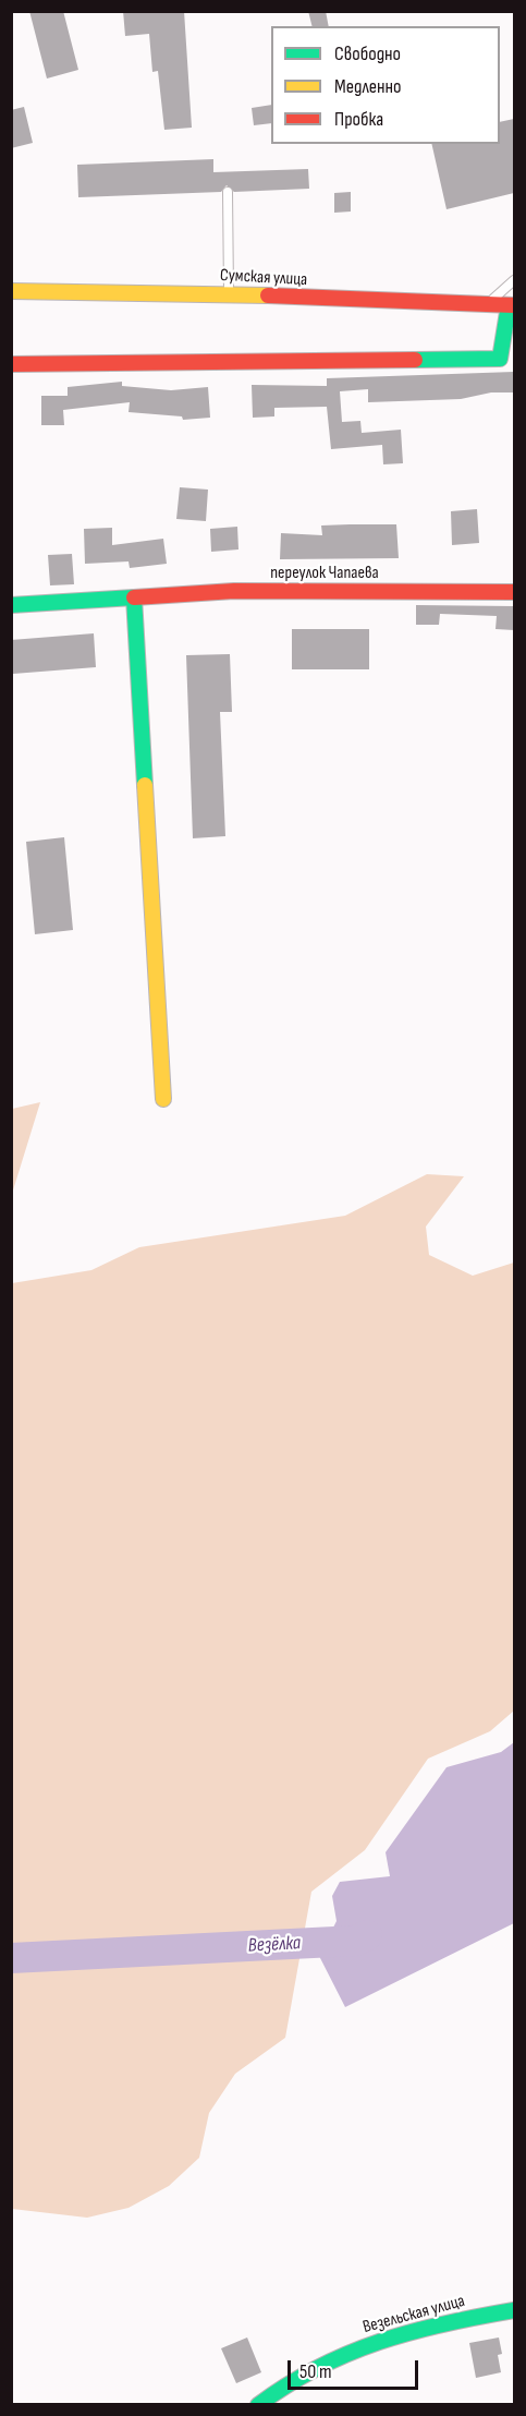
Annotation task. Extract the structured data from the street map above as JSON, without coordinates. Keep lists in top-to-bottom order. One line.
{"streets":{"street":["Сумская улица","переулок Чапаева","Везельская улица"]},"water":["Везёлка"],"legend":["Свободно","Медленно","Пробка"],"scale_bar":"50 m"}
